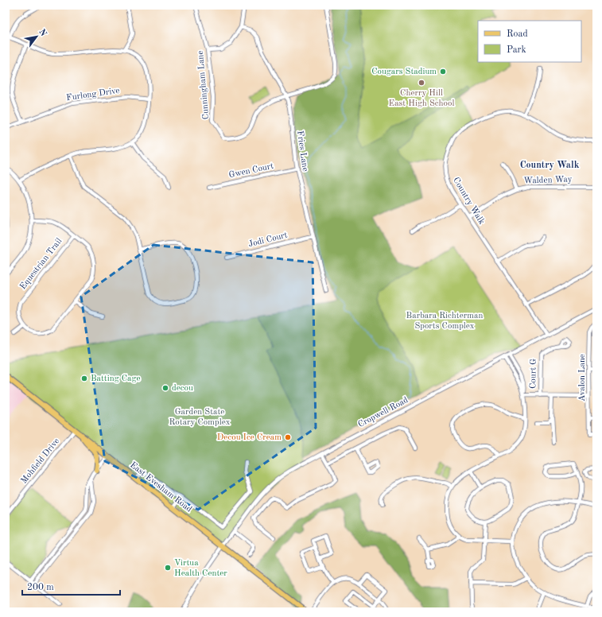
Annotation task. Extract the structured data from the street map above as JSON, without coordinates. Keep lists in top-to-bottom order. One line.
{"streets":{"main road":["East Evesham Road"],"street":["Cunningham Lane","Furlong Drive","Fries Lane","Gwen Court","Walden Way","Country Walk","Jodi Court","Equestrian Trail","Court G","Avalon Lane","Cropwell Road","Mohfield Drive"]},"crossings":[["Cunningham Lane","Fries Lane"],["Fries Lane","Gwen Court"],["Fries Lane","Jodi Court"],["Walden Way","Country Walk"],["Country Walk","Cropwell Road"],["Cropwell Road","East Evesham Road"],["Mohfield Drive","East Evesham Road"]],"districts":["Country Walk"],"parks":["Barbara Richterman Sports Complex","Garden State Rotary Complex"],"places":["Cougars Stadium","Cherry Hill East High School","Batting Cage","decou","Decou Ice Cream","Virtua Health Center"],"legend":["Road","Park"],"scale_bar":"200 m","north":"top right"}
